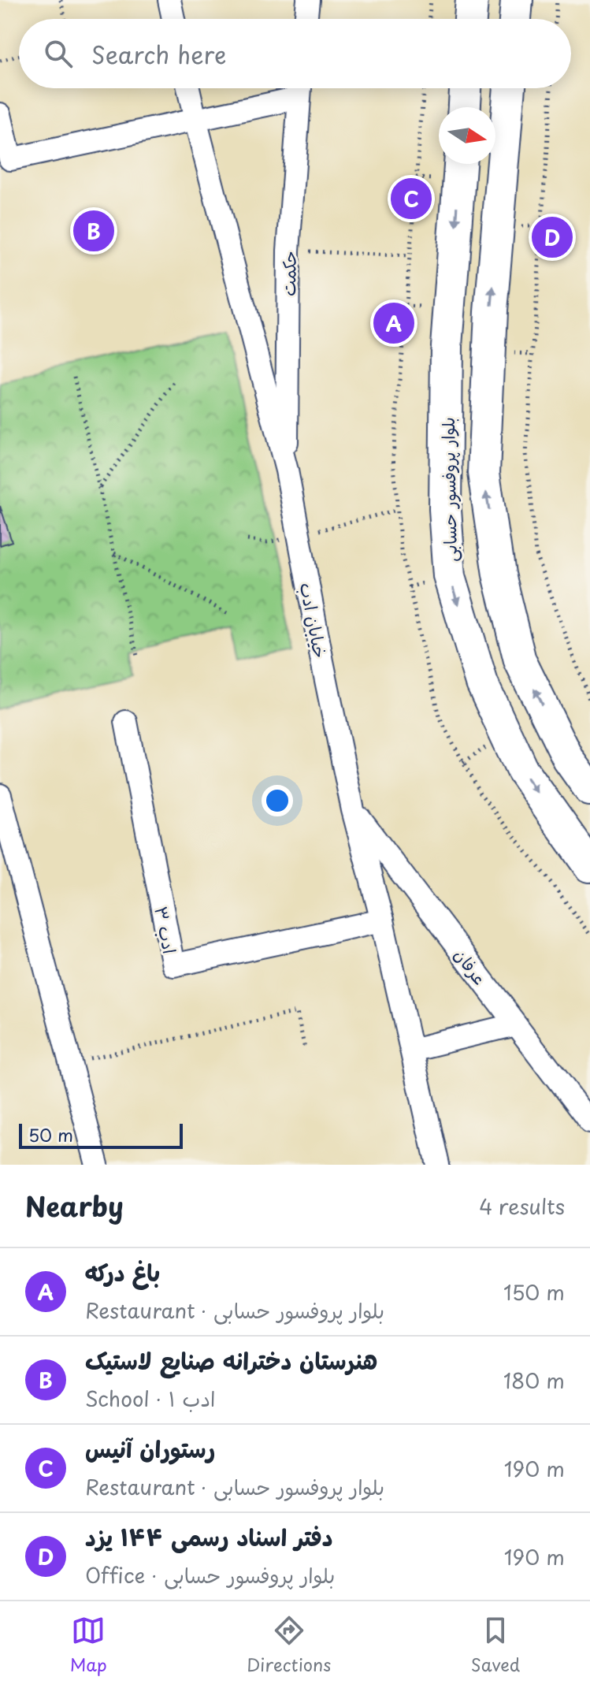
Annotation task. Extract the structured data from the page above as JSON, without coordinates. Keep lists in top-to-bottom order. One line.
{"streets":{"main road":["بلوار پروفسور حسابی"],"street":["حکمت","خیابان ادب","ادب ۳","عرفان"]},"crossings":[["حکمت","خیابان ادب"],["خیابان ادب","ادب ۳"],["خیابان ادب","عرفان"]],"scale_bar":"50 m","north":"right","page":{"search":"Search here","pins":["C","B","D","A"],"scale":"50 m","heading":["Nearby","4 results"],"list":[{"mark":"A","name":"باغ درکه","note":"Restaurant · بلوار پروفسور حسابی","value":"150 m"},{"mark":"B","name":"هنرستان دخترانه صنایع لاستیک","note":"School · ادب ۱","value":"180 m"},{"mark":"C","name":"رستوران آنیس","note":"Restaurant · بلوار پروفسور حسابی","value":"190 m"},{"mark":"D","name":"دفتر اسناد رسمی ۱۴۴ یزد","note":"Office · بلوار پروفسور حسابی","value":"190 m"}],"nav":["Map","Directions","Saved"]}}
